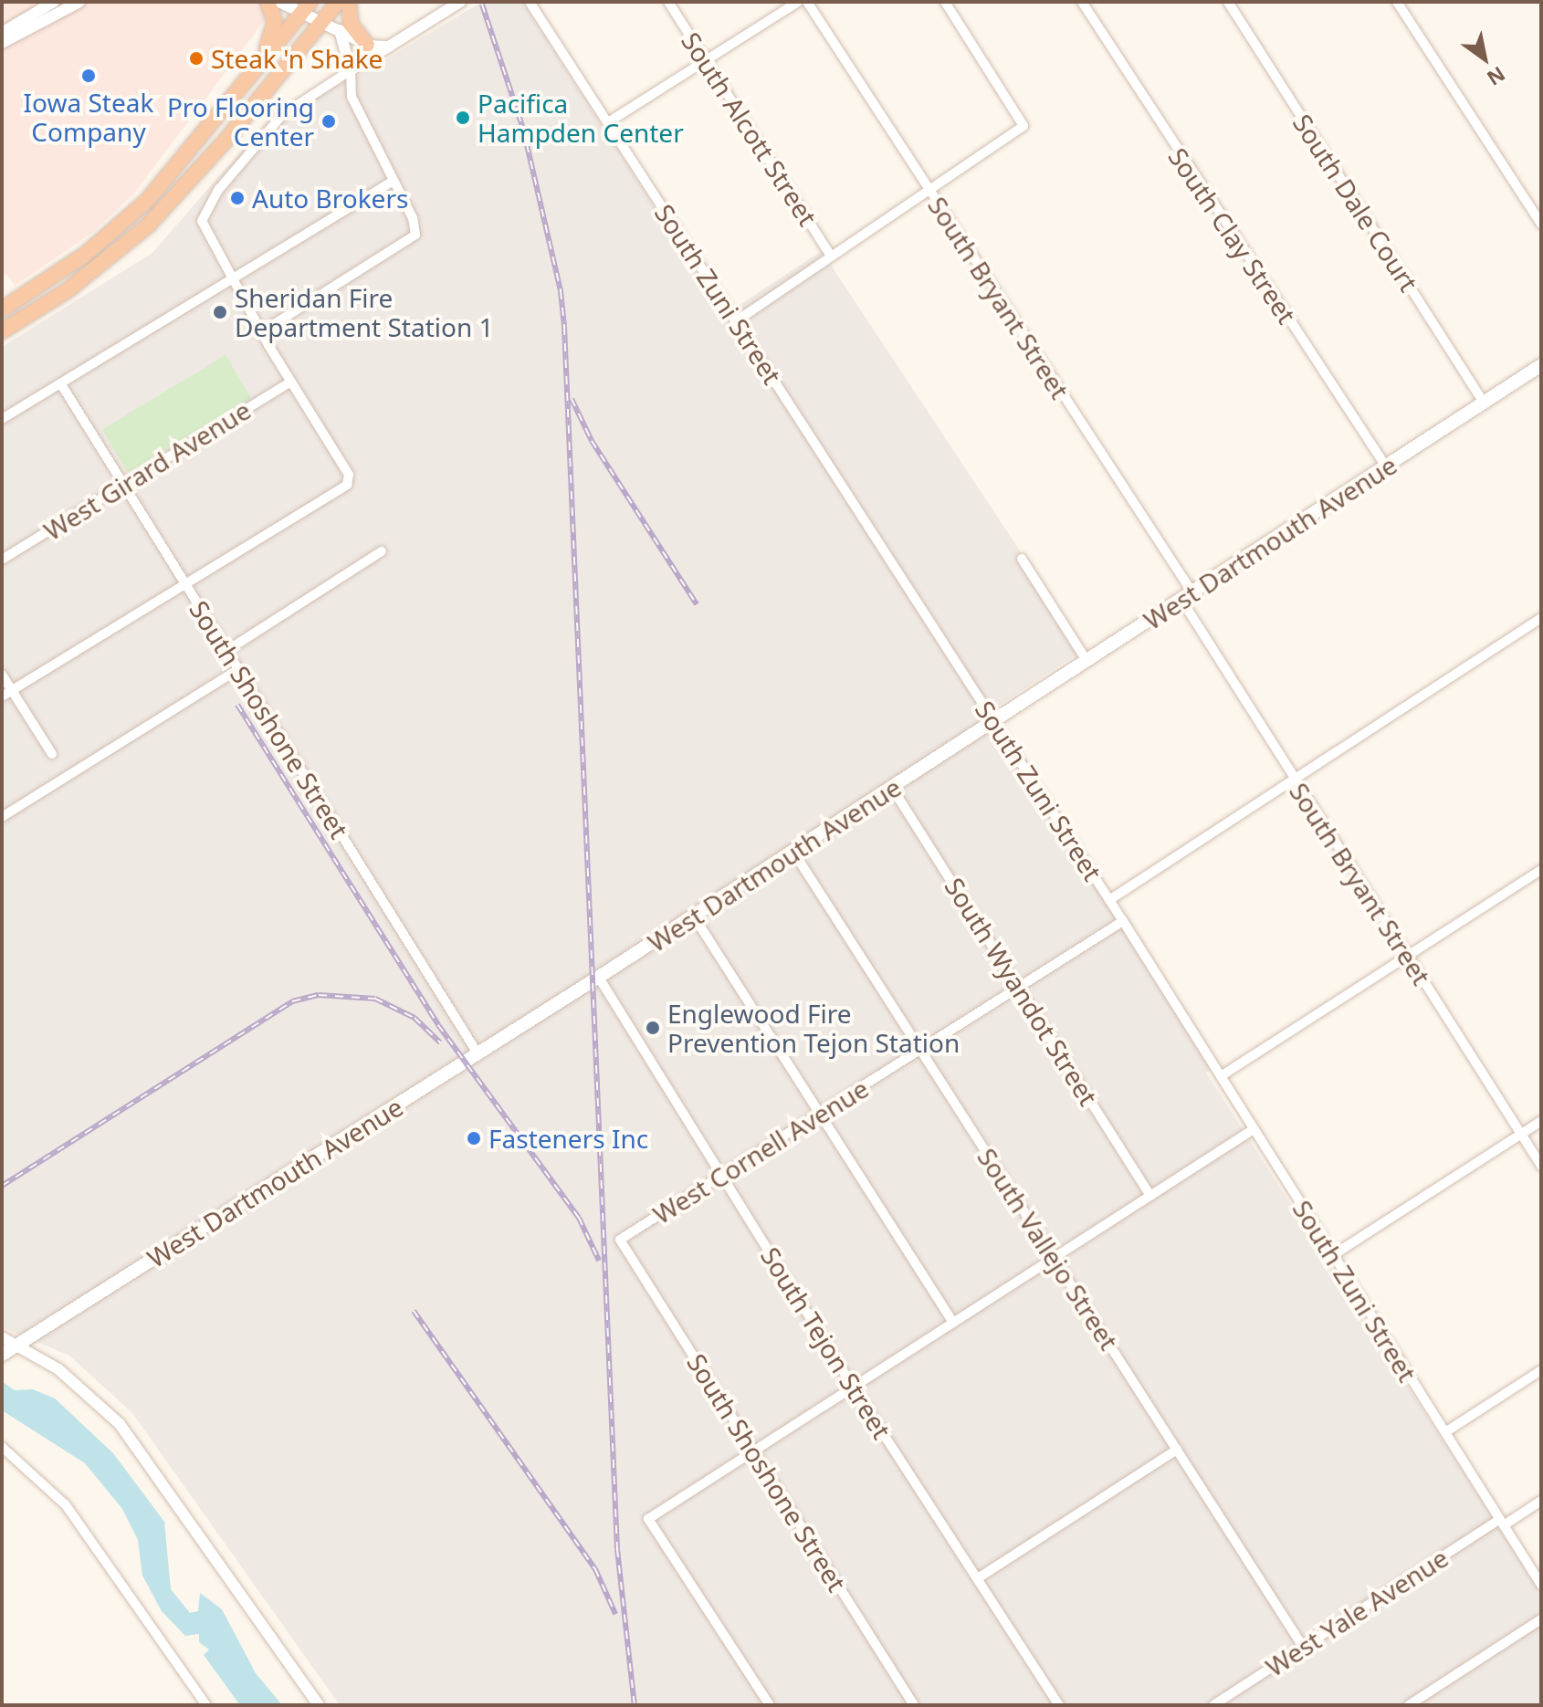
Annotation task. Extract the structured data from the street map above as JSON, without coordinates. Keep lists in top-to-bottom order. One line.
{"streets":{"main road":["West Dartmouth Avenue"],"street":["South Alcott Street","South Dale Court","South Clay Street","South Zuni Street","South Bryant Street","West Girard Avenue","South Shoshone Street","South Wyandot Street","West Cornell Avenue","South Vallejo Street","South Tejon Street","West Yale Avenue"]},"crossings":[["South Dale Court","West Dartmouth Avenue"],["South Clay Street","West Dartmouth Avenue"],["South Zuni Street","West Dartmouth Avenue"],["South Zuni Street","West Cornell Avenue"],["South Zuni Street","West Yale Avenue"],["South Bryant Street","West Dartmouth Avenue"],["West Girard Avenue","South Shoshone Street"],["West Dartmouth Avenue","South Shoshone Street"],["West Dartmouth Avenue","South Wyandot Street"],["West Dartmouth Avenue","South Vallejo Street"],["West Dartmouth Avenue","South Tejon Street"],["South Shoshone Street","West Cornell Avenue"],["South Wyandot Street","West Cornell Avenue"],["West Cornell Avenue","South Vallejo Street"],["West Cornell Avenue","South Tejon Street"],["South Vallejo Street","West Yale Avenue"]],"places":["Steak 'n Shake","Iowa Steak Company","Pacifica Hampden Center","Pro Flooring Center","Auto Brokers","Sheridan Fire Department Station 1","Englewood Fire Prevention Tejon Station","Fasteners Inc"],"north":"bottom right"}
